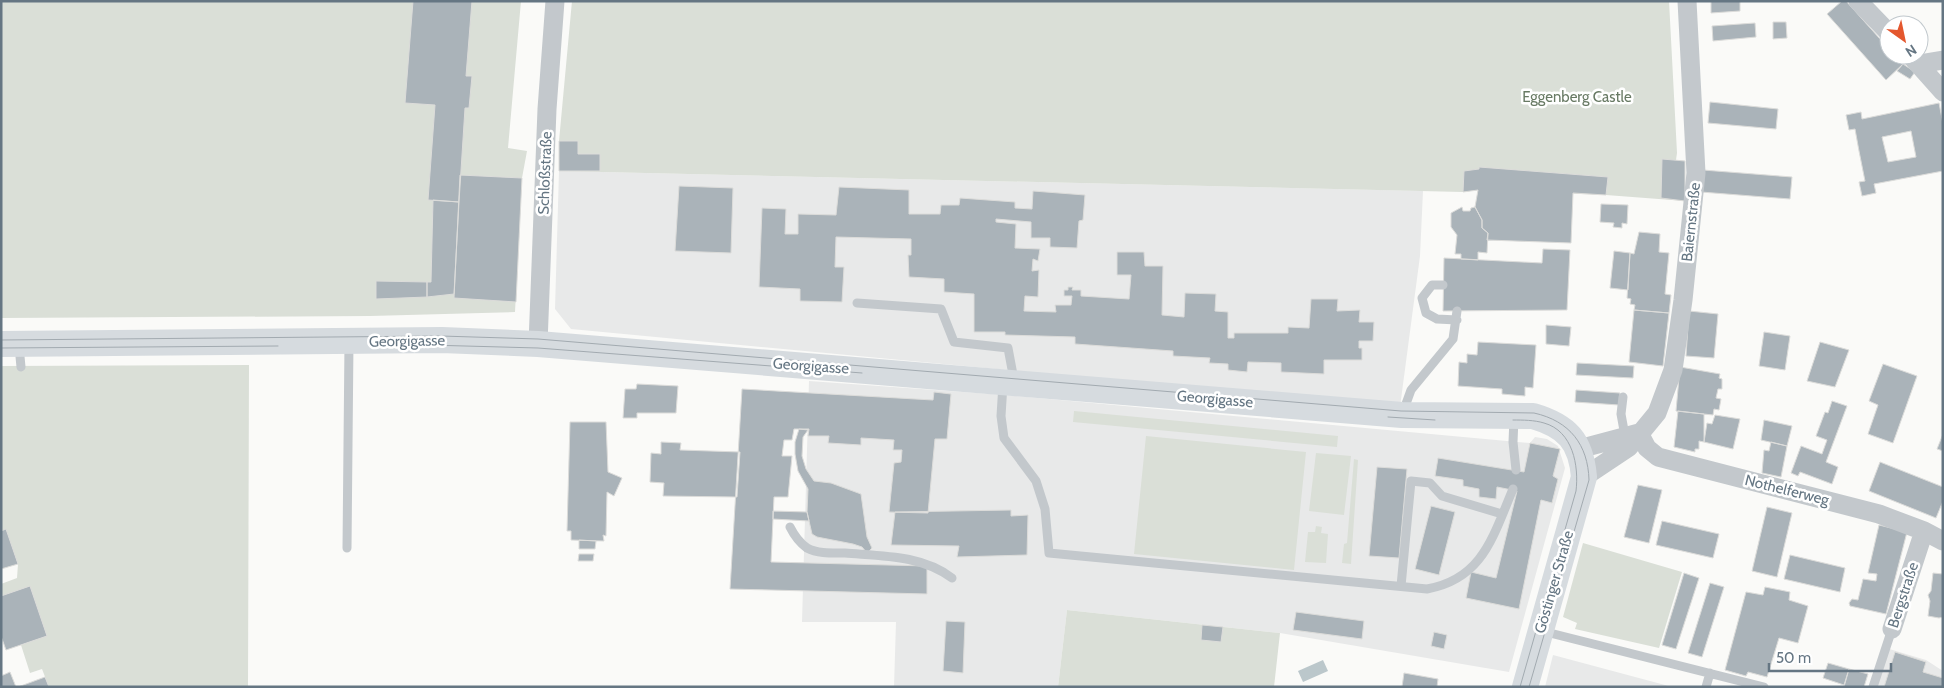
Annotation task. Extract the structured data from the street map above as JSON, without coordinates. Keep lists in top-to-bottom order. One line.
{"streets":{"main road":["Georgigasse","Göstinger Straße"],"street":["Schloßstraße","Baiernstraße","Nothelferweg","Bergstraße"]},"crossings":[["Schloßstraße","Georgigasse"],["Baiernstraße","Nothelferweg"],["Baiernstraße","Göstinger Straße"],["Nothelferweg","Bergstraße"]],"parks":["Eggenberg Castle"],"scale_bar":"50 m","north":"bottom right"}
